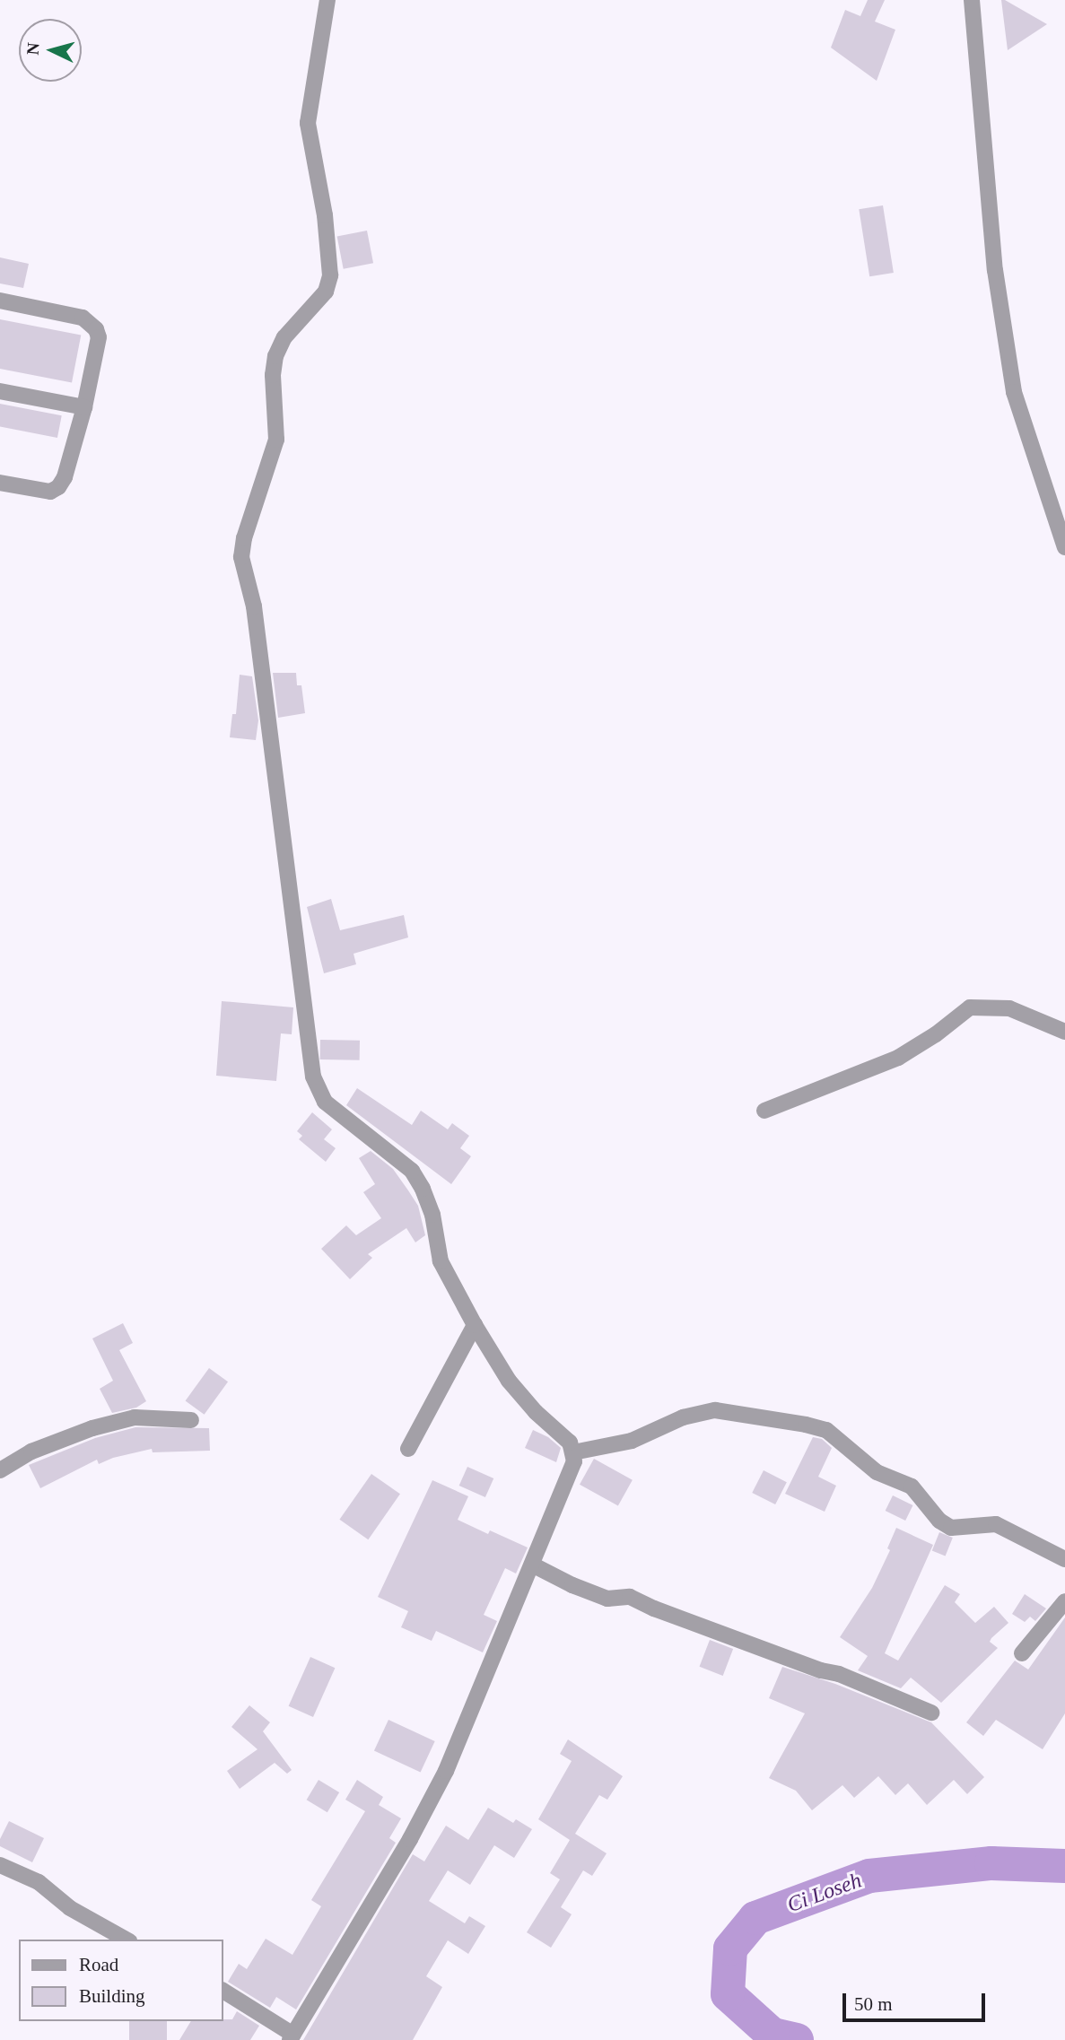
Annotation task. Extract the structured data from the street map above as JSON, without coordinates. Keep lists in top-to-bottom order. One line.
{"water":["Ci Loseh"],"legend":["Road","Building"],"scale_bar":"50 m","north":"left"}
